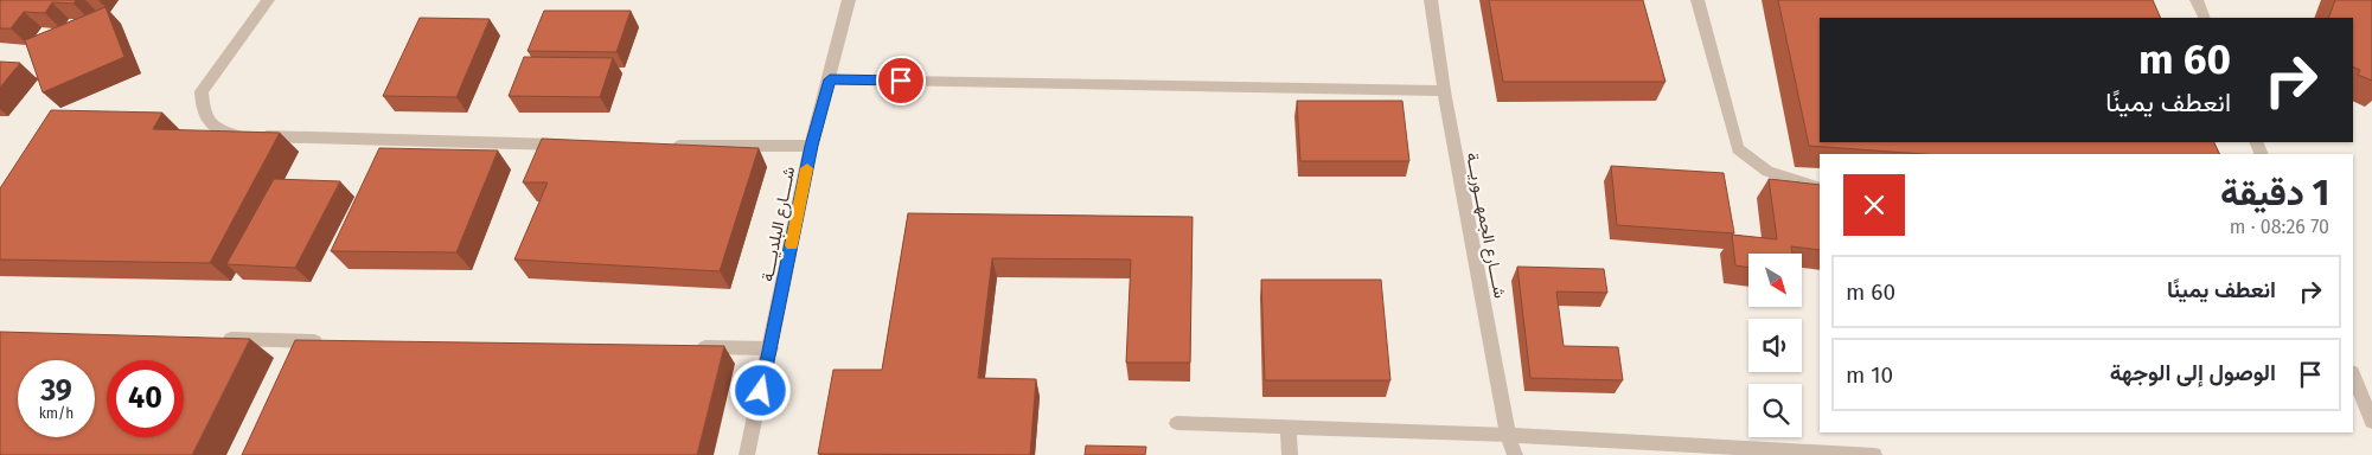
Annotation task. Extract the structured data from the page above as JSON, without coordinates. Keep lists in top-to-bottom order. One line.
{"streets":{"street":["شــــارع البلديــــة","شــــارع الجمهـــوريـــة"]},"north":"bottom right","page":{"turn":["60 m","انعطف يمينًا"],"heading":["1 دقيقة","70 m · 08:26"],"list":[{"name":"انعطف يمينًا","value":"60 m"},{"name":"الوصول إلى الوجهة","value":"10 m"}],"speed":"39 km/h","limit":"40"}}
